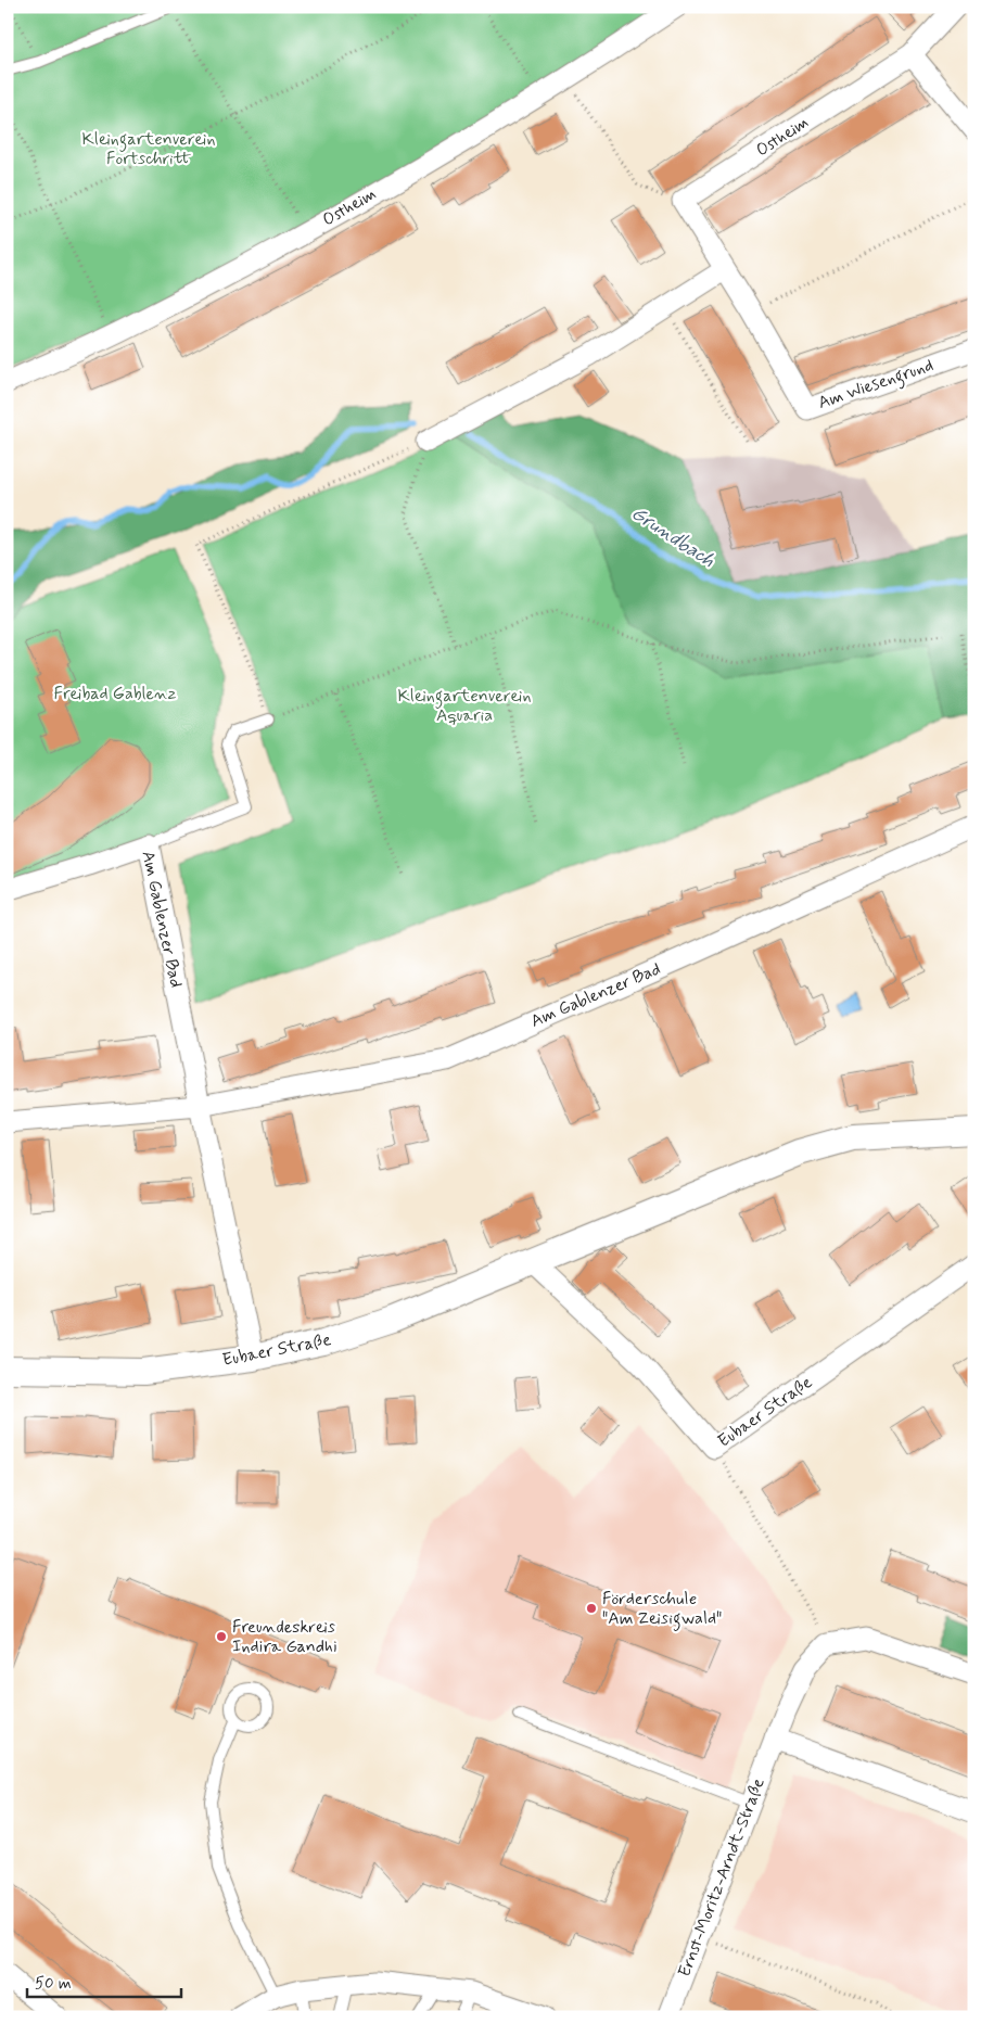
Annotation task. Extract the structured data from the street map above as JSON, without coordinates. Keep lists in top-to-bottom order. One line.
{"streets":{"street":["Ostheim","Am Wiesengrund","Am Gablenzer Bad","Eubaer Straße","Ernst-Moritz-Arndt-Straße"]},"crossings":[["Am Gablenzer Bad","Eubaer Straße"]],"water":["Grundbach"],"parks":["Kleingartenverein Fortschritt","Freibad Gablenz","Kleingartenverein Aquaria"],"places":["Förderschule \"Am Zeisigwald\"","Freundeskreis Indira Gandhi"],"scale_bar":"50 m"}
